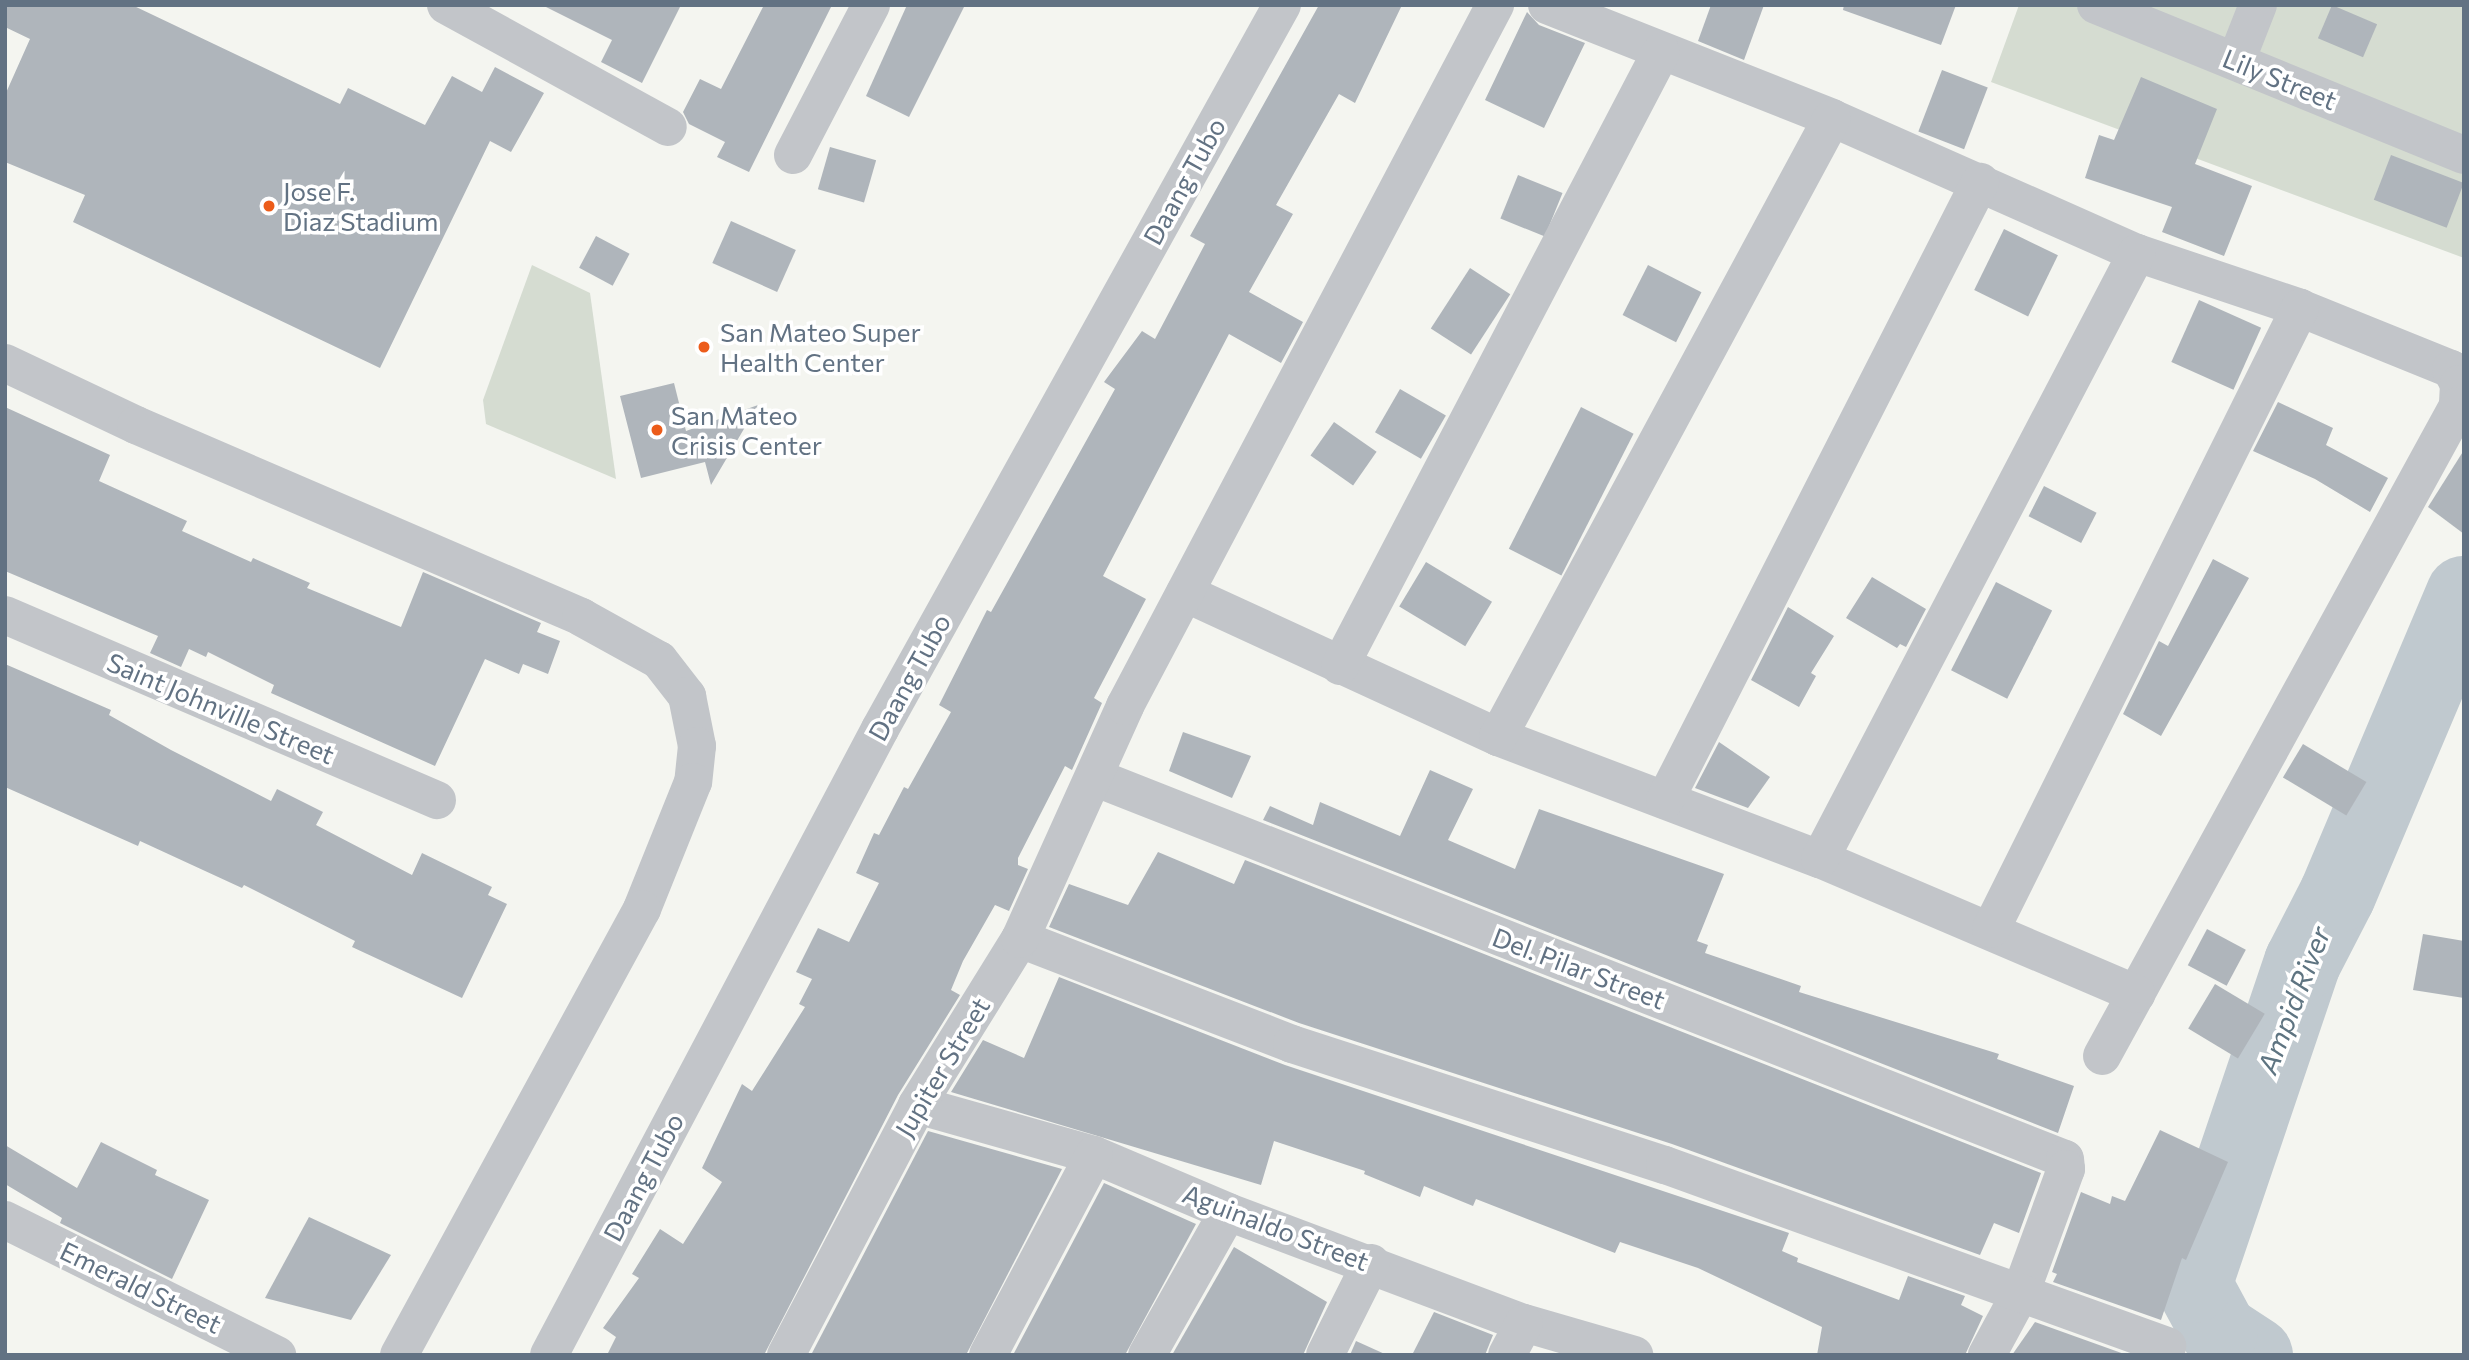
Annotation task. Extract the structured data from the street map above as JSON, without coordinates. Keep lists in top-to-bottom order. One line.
{"streets":{"street":["Lily Street","Daang Tubo","Saint Johnville Street","Del. Pilar Street","Jupiter Street","Aguinaldo Street","Emerald Street"]},"crossings":[["Del. Pilar Street","Jupiter Street"],["Jupiter Street","Aguinaldo Street"]],"water":["Ampid River"],"places":["Jose F. Diaz Stadium","San Mateo Super Health Center","San Mateo Crisis Center"]}
